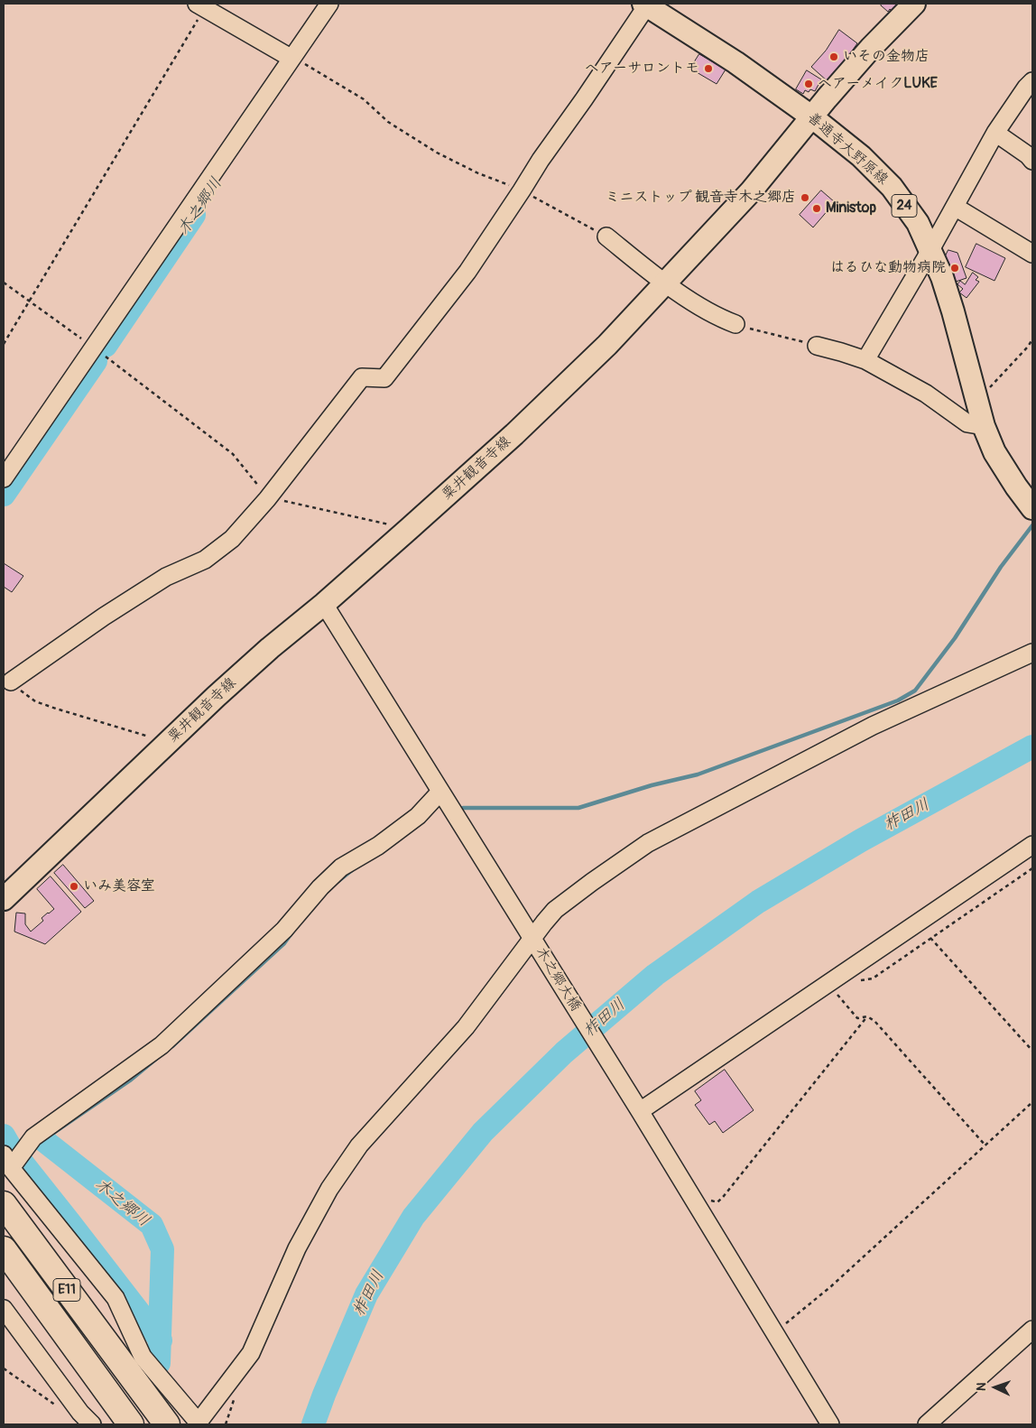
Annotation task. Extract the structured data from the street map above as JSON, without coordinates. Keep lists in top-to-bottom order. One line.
{"streets":{"highway":["E11"],"main road":["善通寺大野原線","24","粟井観音寺線"],"street":["木之郷大橋"]},"crossings":[["善通寺大野原線","粟井観音寺線"],["粟井観音寺線","木之郷大橋"]],"water":["木之郷川","柞田川"],"places":["いその金物店","ヘアーサロントモ","ヘアーメイクLUKE","ミニストップ 観音寺木之郷店","Ministop","はるひな動物病院","いみ美容室"],"north":"left"}
